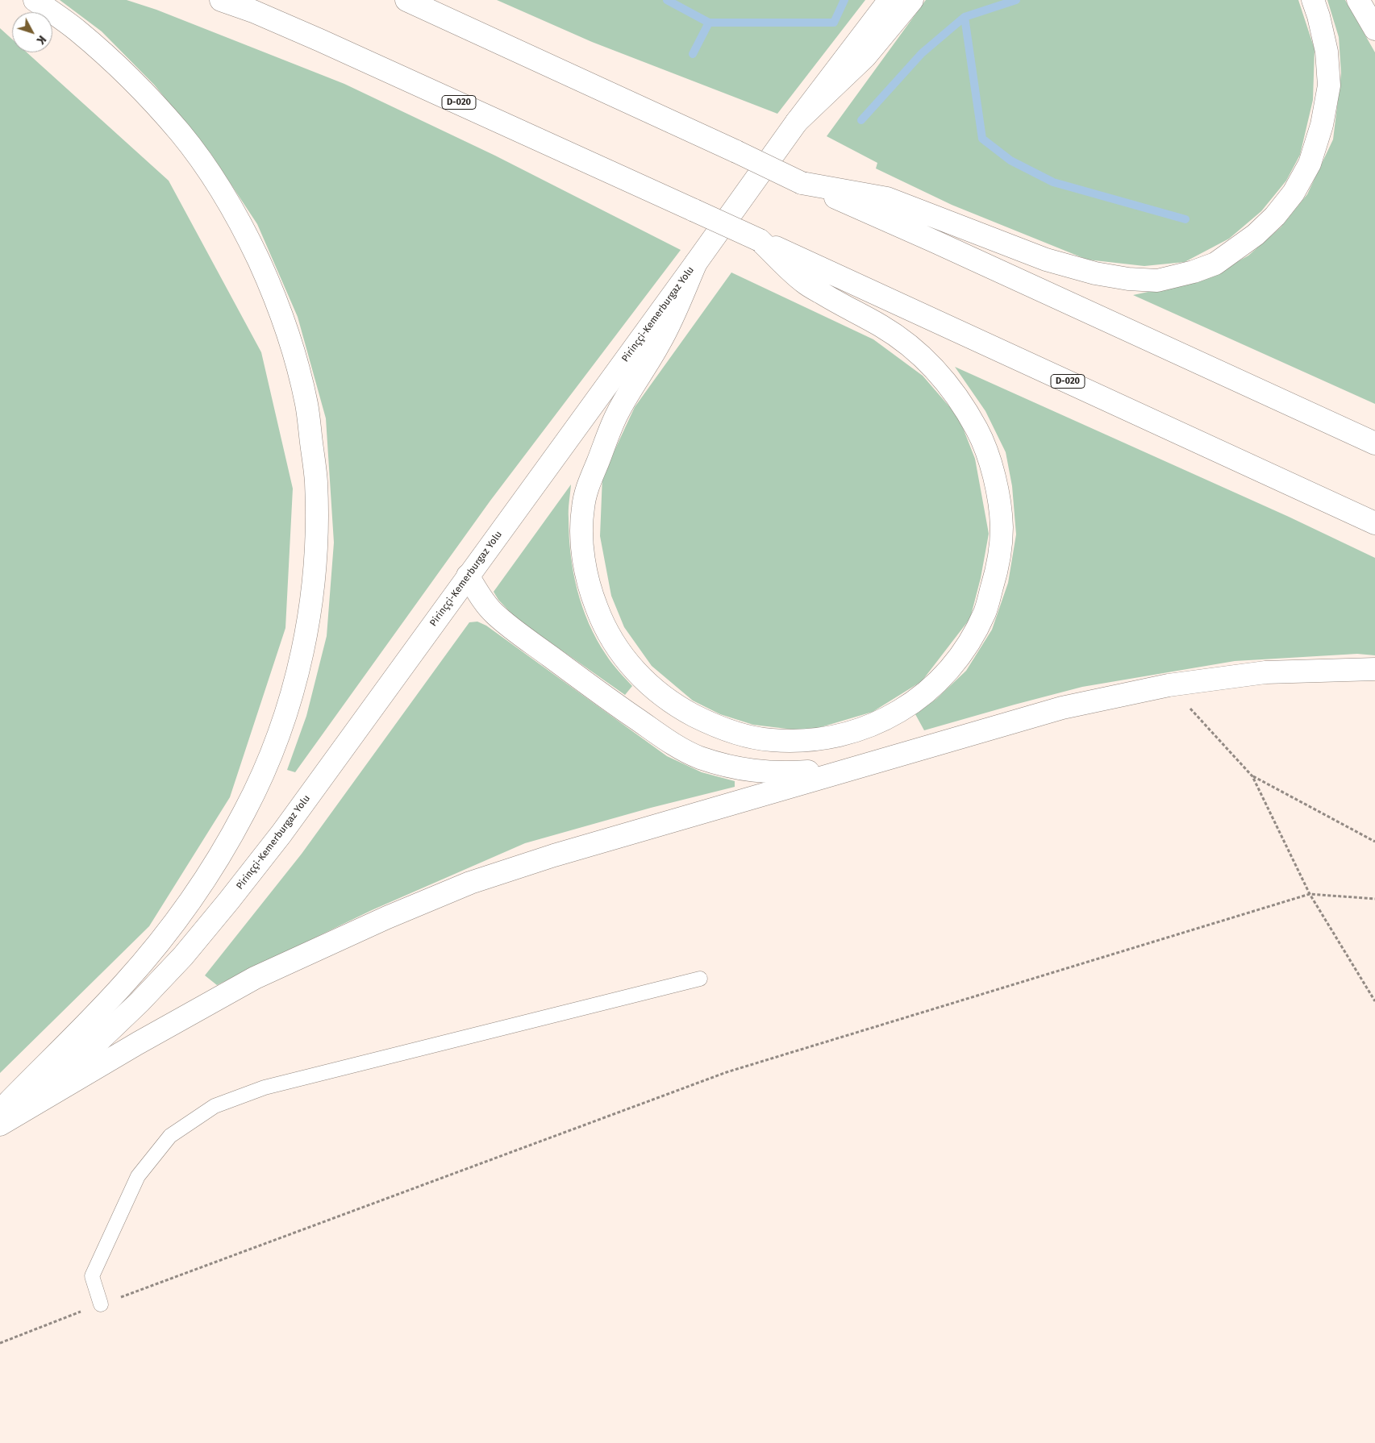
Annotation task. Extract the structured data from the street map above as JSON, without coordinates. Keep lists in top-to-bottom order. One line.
{"streets":{"main road":["D-020","Pirinççi-Kemerburgaz Yolu"]},"north":"bottom right"}
